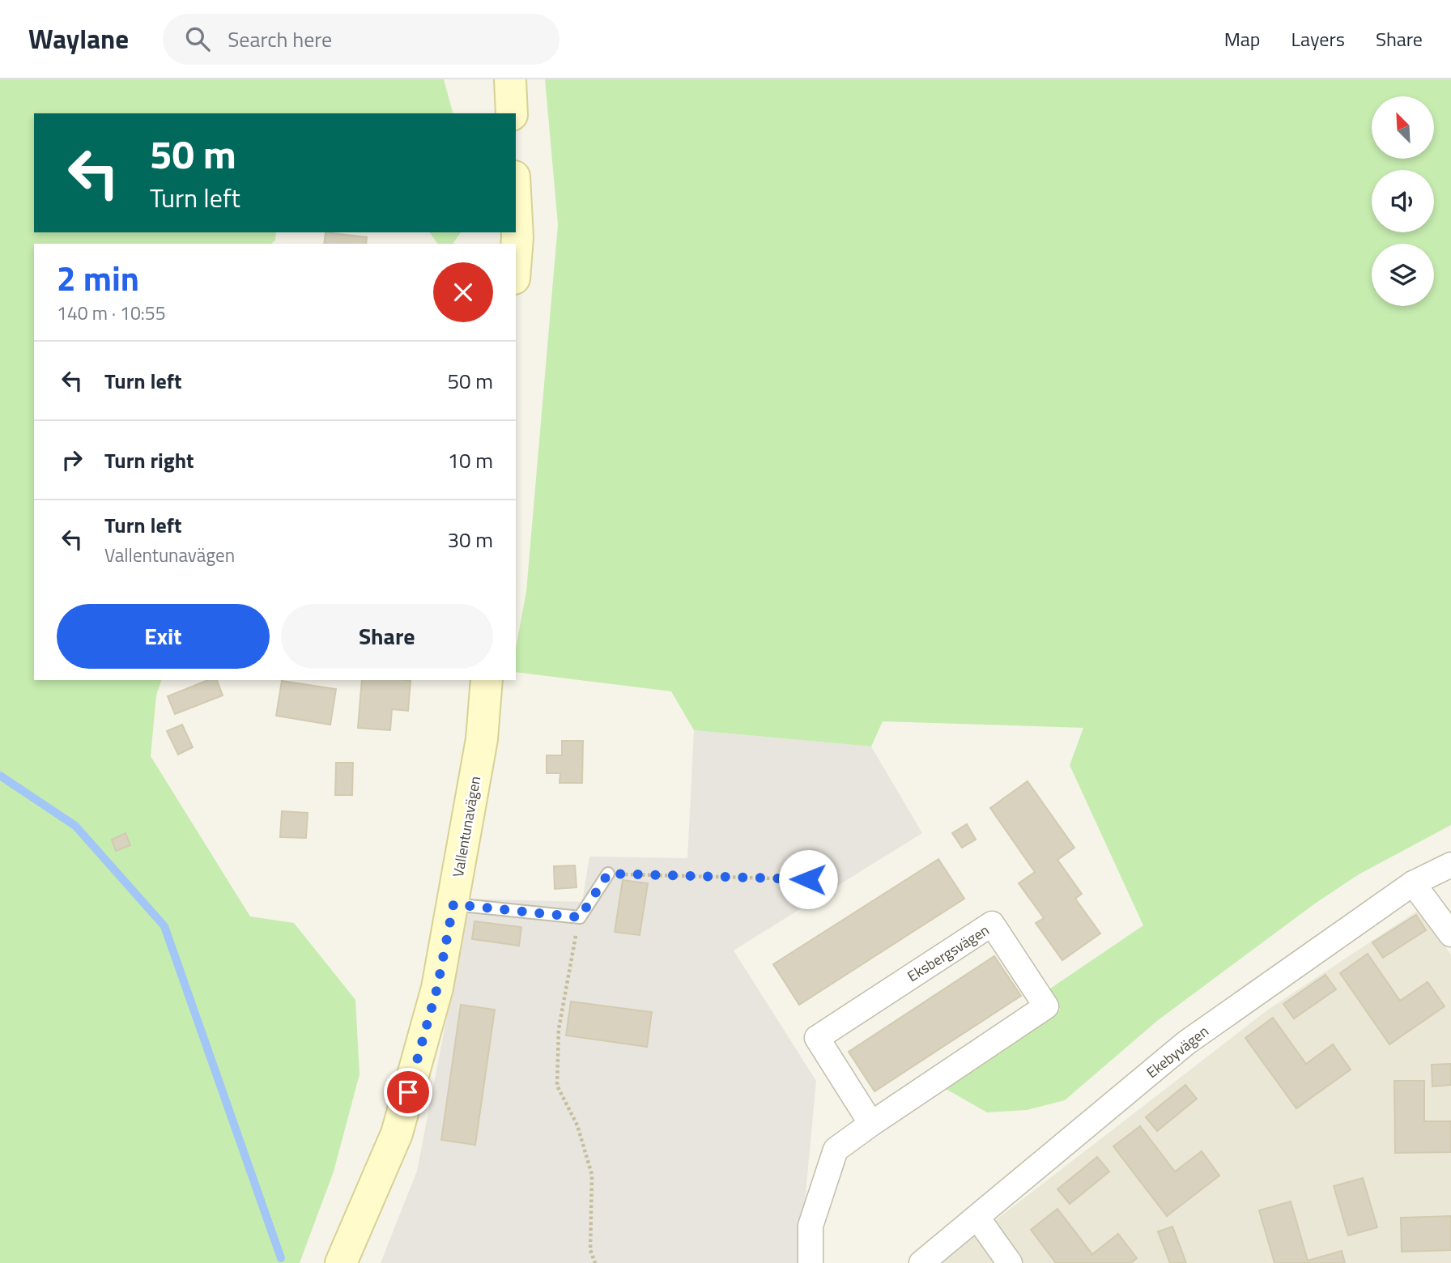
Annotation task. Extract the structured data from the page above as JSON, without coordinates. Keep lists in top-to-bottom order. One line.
{"streets":{"main road":["Vallentunavägen"],"street":["Eksbergsvägen","Ekebyvägen"]},"north":"top left","page":{"header":"Waylane","search":"Search here","nav":["Map","Layers","Share"],"turn":["50 m","Turn left"],"heading":["2 min","140 m · 10:55"],"list":[{"name":"Turn left","value":"50 m"},{"name":"Turn right","value":"10 m"},{"name":"Turn left","note":"Vallentunavägen","value":"30 m"}],"buttons":["Exit","Share"]}}
